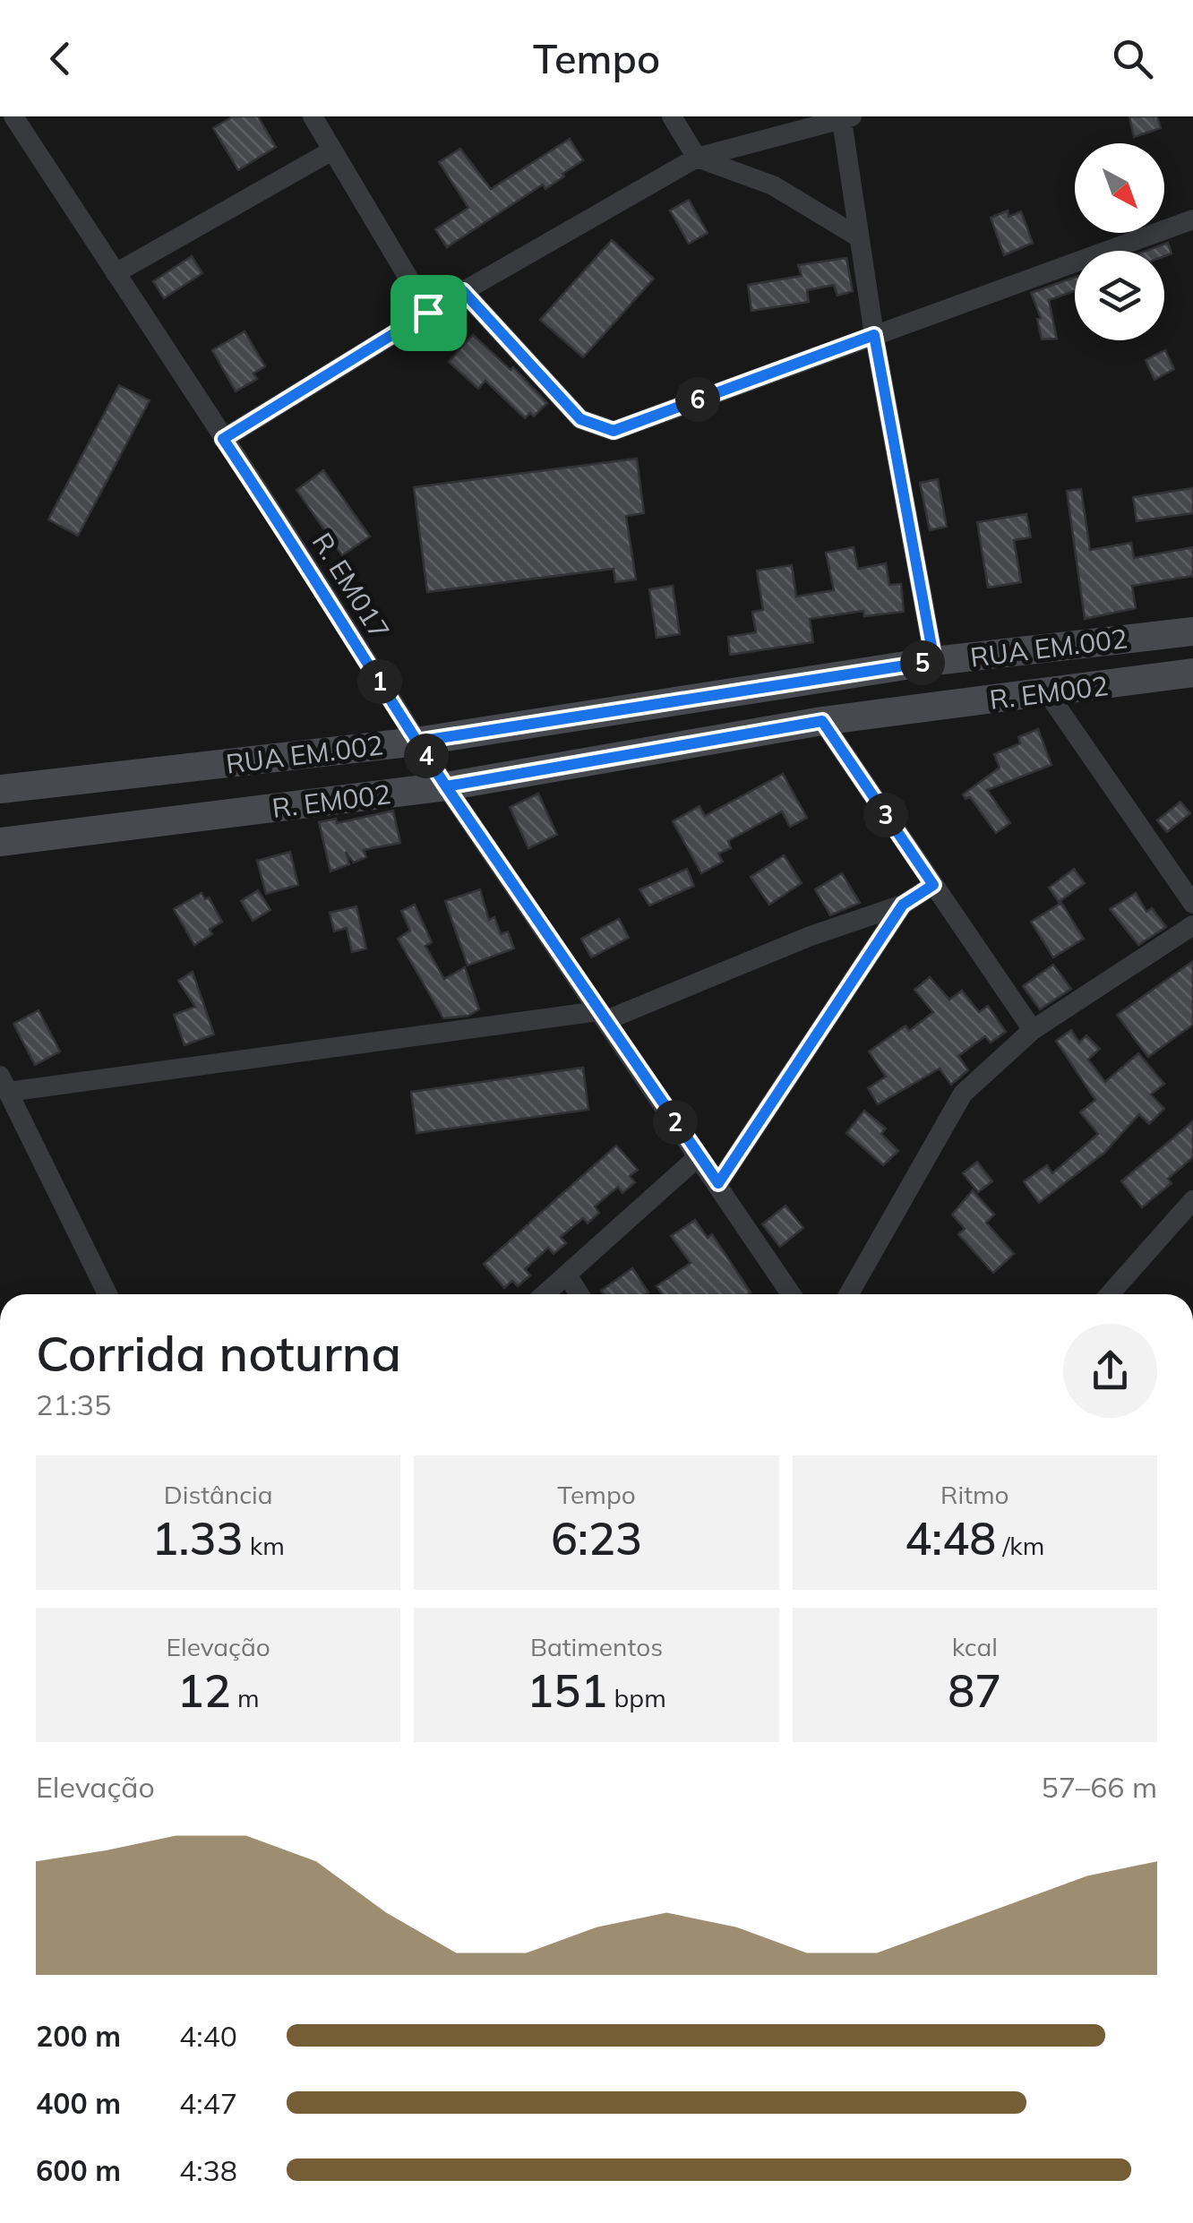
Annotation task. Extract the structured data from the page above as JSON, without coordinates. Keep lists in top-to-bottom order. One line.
{"streets":{"street":["R. EM017","RUA EM.002","R. EM002"]},"crossings":[["R. EM017","RUA EM.002"],["R. EM017","R. EM002"]],"north":"bottom right","page":{"header":"Tempo","pins":["6","5","1","4","3","2"],"heading":["Corrida noturna","21:35"],"stats":[["Distância","1.33 km"],["Tempo","6:23"],["Ritmo","4:48 /km"],["Elevação","12 m"],["Batimentos","151 bpm"],["kcal","87"]],"chart":["Elevação","57–66 m"],"list":[{"name":"200 m","note":"4:40"},{"name":"400 m","note":"4:47"},{"name":"600 m","note":"4:38"}]}}
